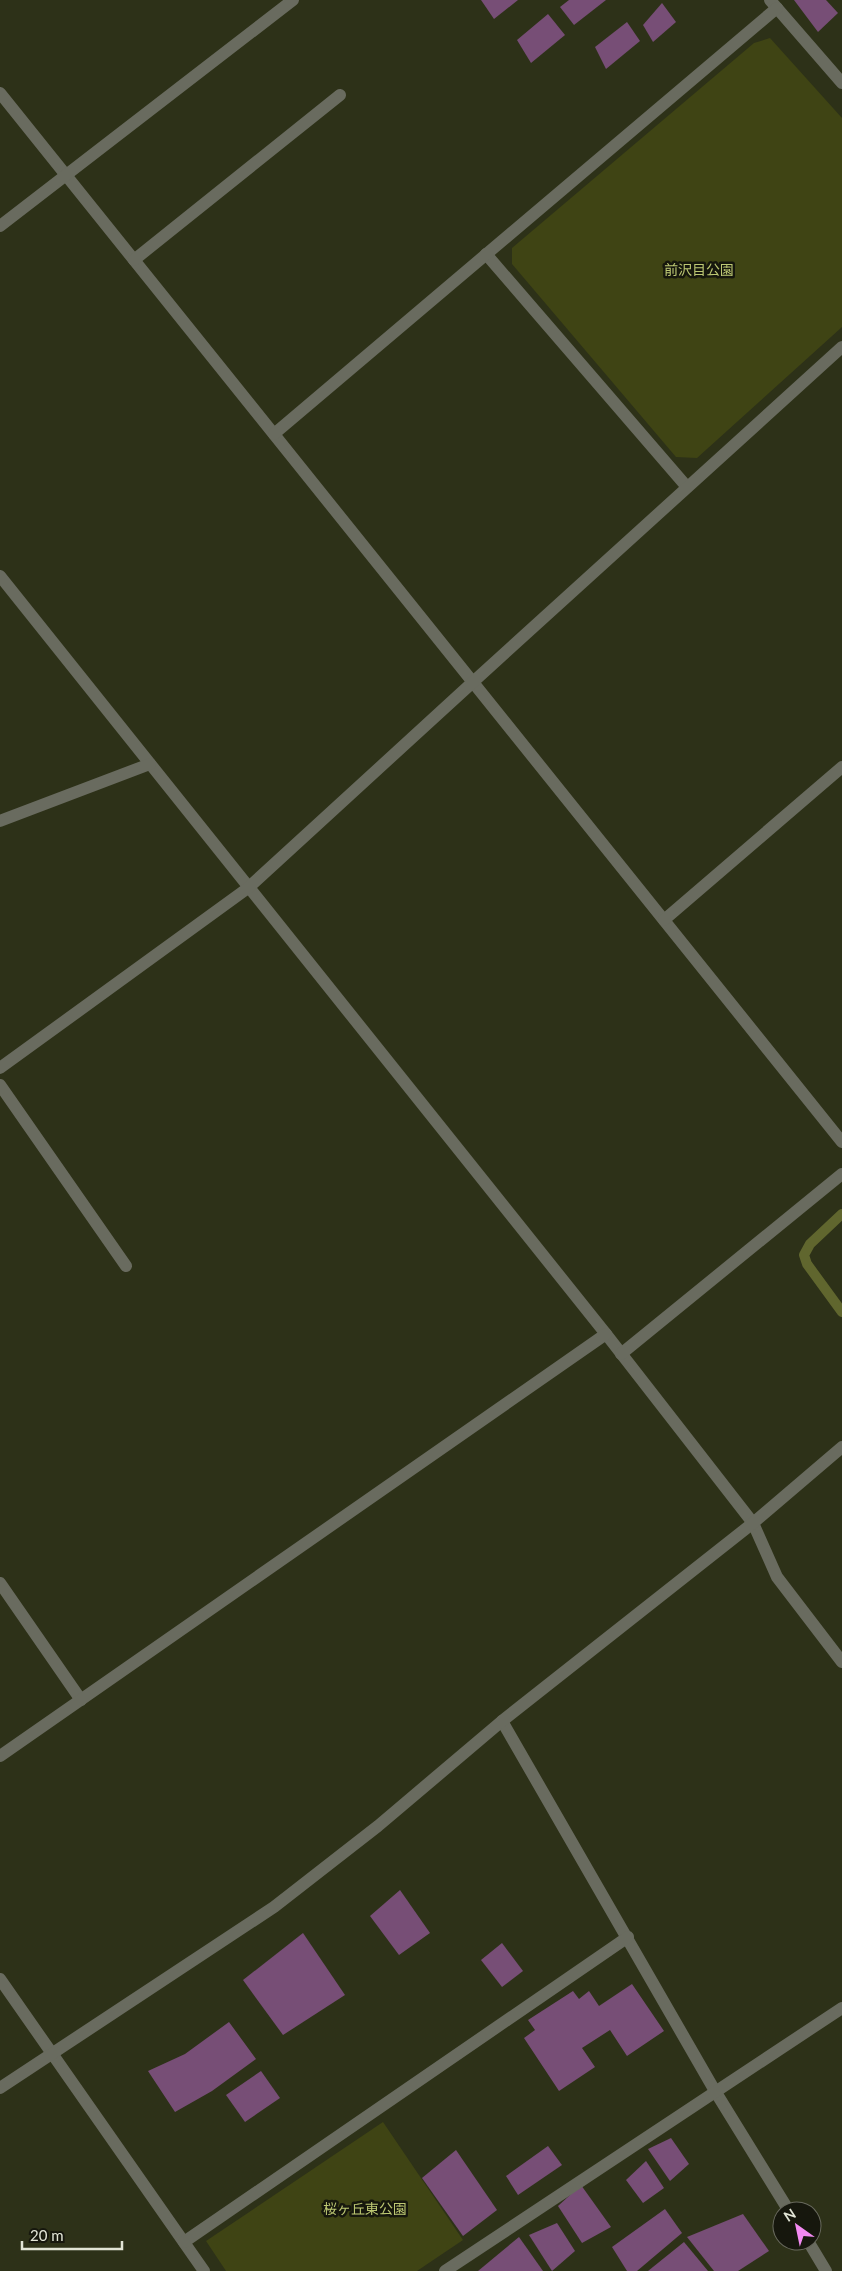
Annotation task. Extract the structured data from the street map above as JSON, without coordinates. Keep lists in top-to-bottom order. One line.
{"parks":["前沢目公園","桜ヶ丘東公園"],"scale_bar":"20 m","north":"top left"}
